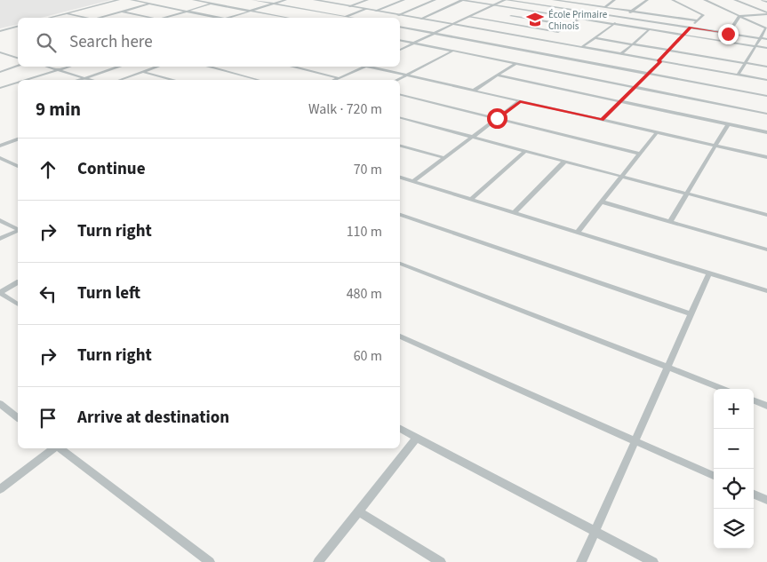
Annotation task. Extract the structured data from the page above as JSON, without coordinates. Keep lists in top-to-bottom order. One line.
{"places":{"school or university":["École Primaire Chinois"]},"page":{"search":"Search here","heading":["9 min","Walk · 720 m"],"list":[["Continue","70 m"],["Turn right","110 m"],["Turn left","480 m"],["Turn right","60 m"],"Arrive at destination"],"map_buttons":["+","−"]}}
